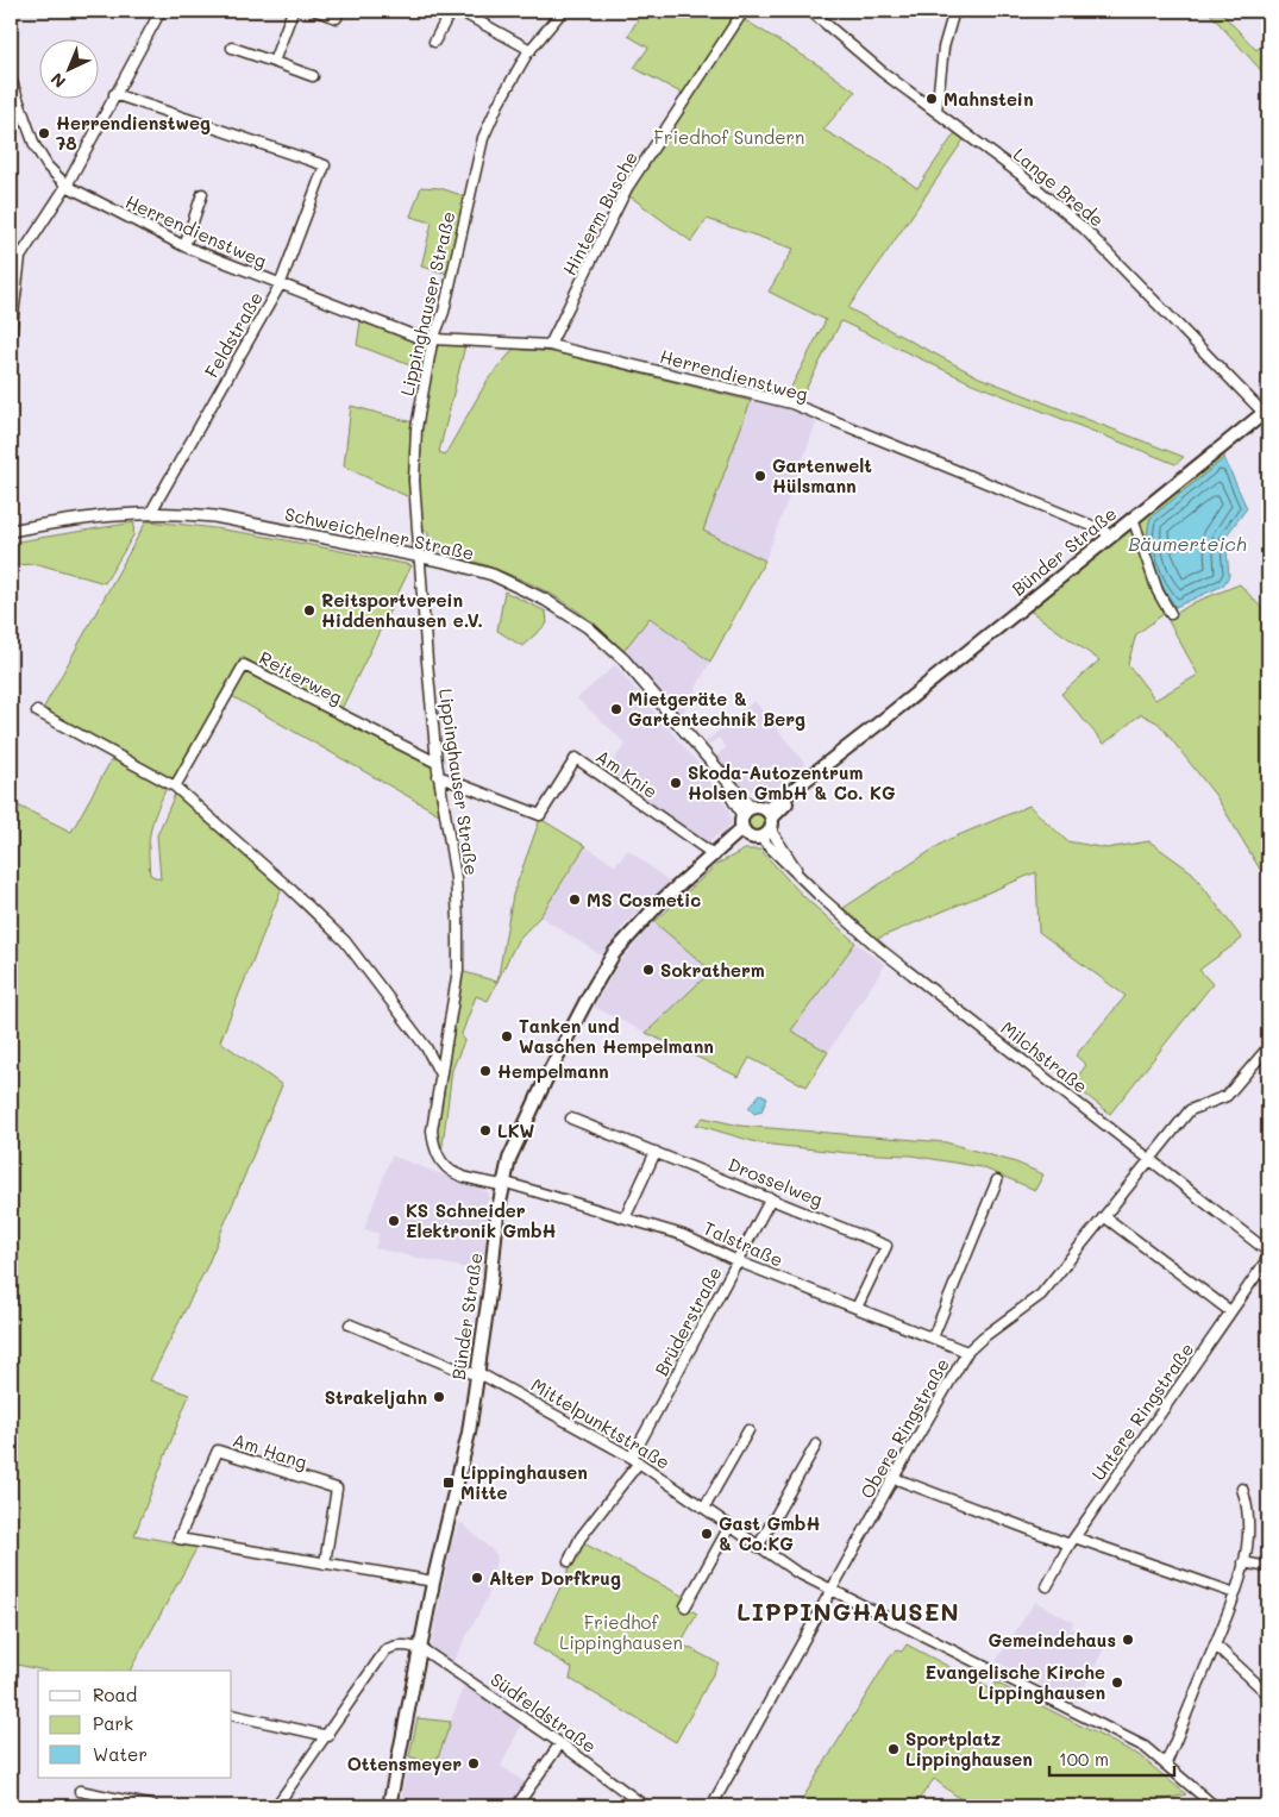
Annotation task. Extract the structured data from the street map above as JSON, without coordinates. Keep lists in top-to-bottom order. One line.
{"streets":{"main road":["Bünder Straße"],"street":["Lange Brede","Hinterm Busche","Herrendienstweg","Lippinghauser Straße","Feldstraße","Schweichelner Straße","Reiterweg","Am Knie","Milchstraße","Drosselweg","Talstraße","Brüderstraße","Untere Ringstraße","Mittelpunktstraße","Obere Ringstraße","Am Hang","Südfeldstraße"]},"crossings":[["Lange Brede","Bünder Straße"],["Hinterm Busche","Herrendienstweg"],["Herrendienstweg","Lippinghauser Straße"],["Herrendienstweg","Feldstraße"],["Herrendienstweg","Bünder Straße"],["Lippinghauser Straße","Schweichelner Straße"],["Lippinghauser Straße","Bünder Straße"],["Lippinghauser Straße","Reiterweg"],["Lippinghauser Straße","Am Knie"],["Lippinghauser Straße","Talstraße"],["Feldstraße","Schweichelner Straße"],["Bünder Straße","Am Knie"],["Bünder Straße","Milchstraße"],["Bünder Straße","Talstraße"],["Bünder Straße","Mittelpunktstraße"],["Bünder Straße","Am Hang"],["Bünder Straße","Südfeldstraße"],["Milchstraße","Obere Ringstraße"],["Drosselweg","Talstraße"],["Drosselweg","Brüderstraße"],["Talstraße","Brüderstraße"],["Talstraße","Obere Ringstraße"],["Brüderstraße","Mittelpunktstraße"],["Mittelpunktstraße","Obere Ringstraße"]],"districts":["LIPPINGHAUSEN"],"water":["Bäumerteich"],"parks":["Friedhof Sundern","Friedhof Lippinghausen"],"places":{"other":["Mahnstein","Herrendienstweg 78","Gartenwelt Hülsmann","Reitsportverein Hiddenhausen e.V.","Mietgeräte & Gartentechnik Berg","Skoda-Autozentrum Holsen GmbH & Co. KG","MS Cosmetic","Sokratherm","Tanken und Waschen Hempelmann","Hempelmann","LKW","KS Schneider Elektronik GmbH","Strakeljahn","Gast GmbH & Co.KG","Alter Dorfkrug","Gemeindehaus","Evangelische Kirche Lippinghausen","Sportplatz Lippinghausen","Ottensmeyer"],"transit":["Lippinghausen Mitte"]},"legend":["Road","Park","Water"],"scale_bar":"100 m","north":"bottom left"}
